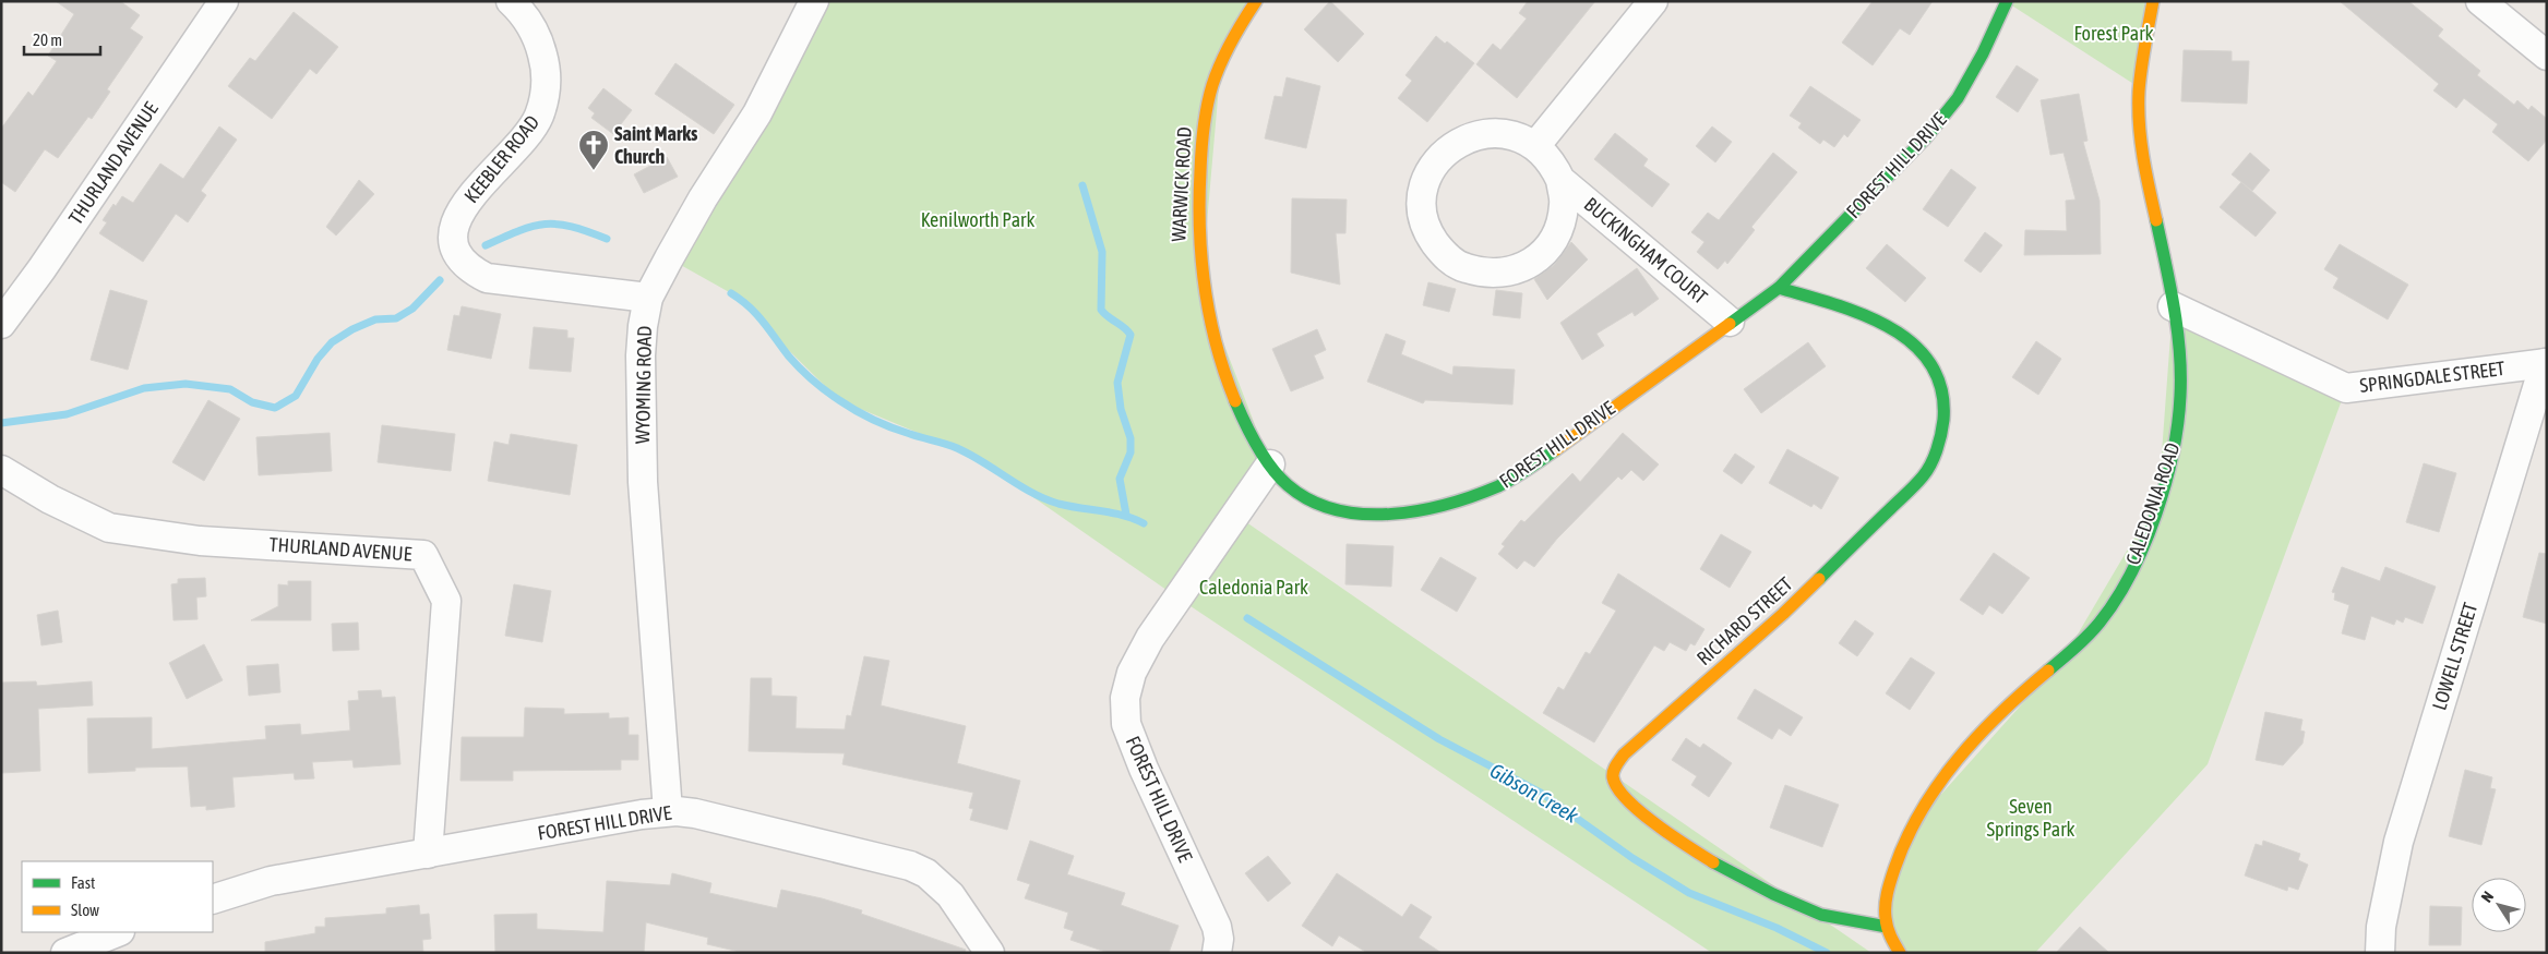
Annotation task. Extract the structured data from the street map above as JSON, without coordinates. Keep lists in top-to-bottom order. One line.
{"streets":{"street":["KEEBLER ROAD","THURLAND AVENUE","FOREST HILL DRIVE","WARWICK ROAD","BUCKINGHAM COURT","SPRINGDALE STREET","WYOMING ROAD","CALEDONIA ROAD","RICHARD STREET","LOWELL STREET"]},"crossings":[["KEEBLER ROAD","WYOMING ROAD"],["THURLAND AVENUE","FOREST HILL DRIVE"],["FOREST HILL DRIVE","WARWICK ROAD"],["FOREST HILL DRIVE","BUCKINGHAM COURT"],["FOREST HILL DRIVE","WYOMING ROAD"],["FOREST HILL DRIVE","RICHARD STREET"],["SPRINGDALE STREET","CALEDONIA ROAD"],["SPRINGDALE STREET","LOWELL STREET"],["CALEDONIA ROAD","RICHARD STREET"]],"water":["Gibson Creek"],"parks":["Forest Park","Kenilworth Park","Caledonia Park","Seven Springs Park"],"places":{"church":["Saint Marks Church"]},"legend":["Fast","Slow"],"scale_bar":"20 m","north":"top left"}
